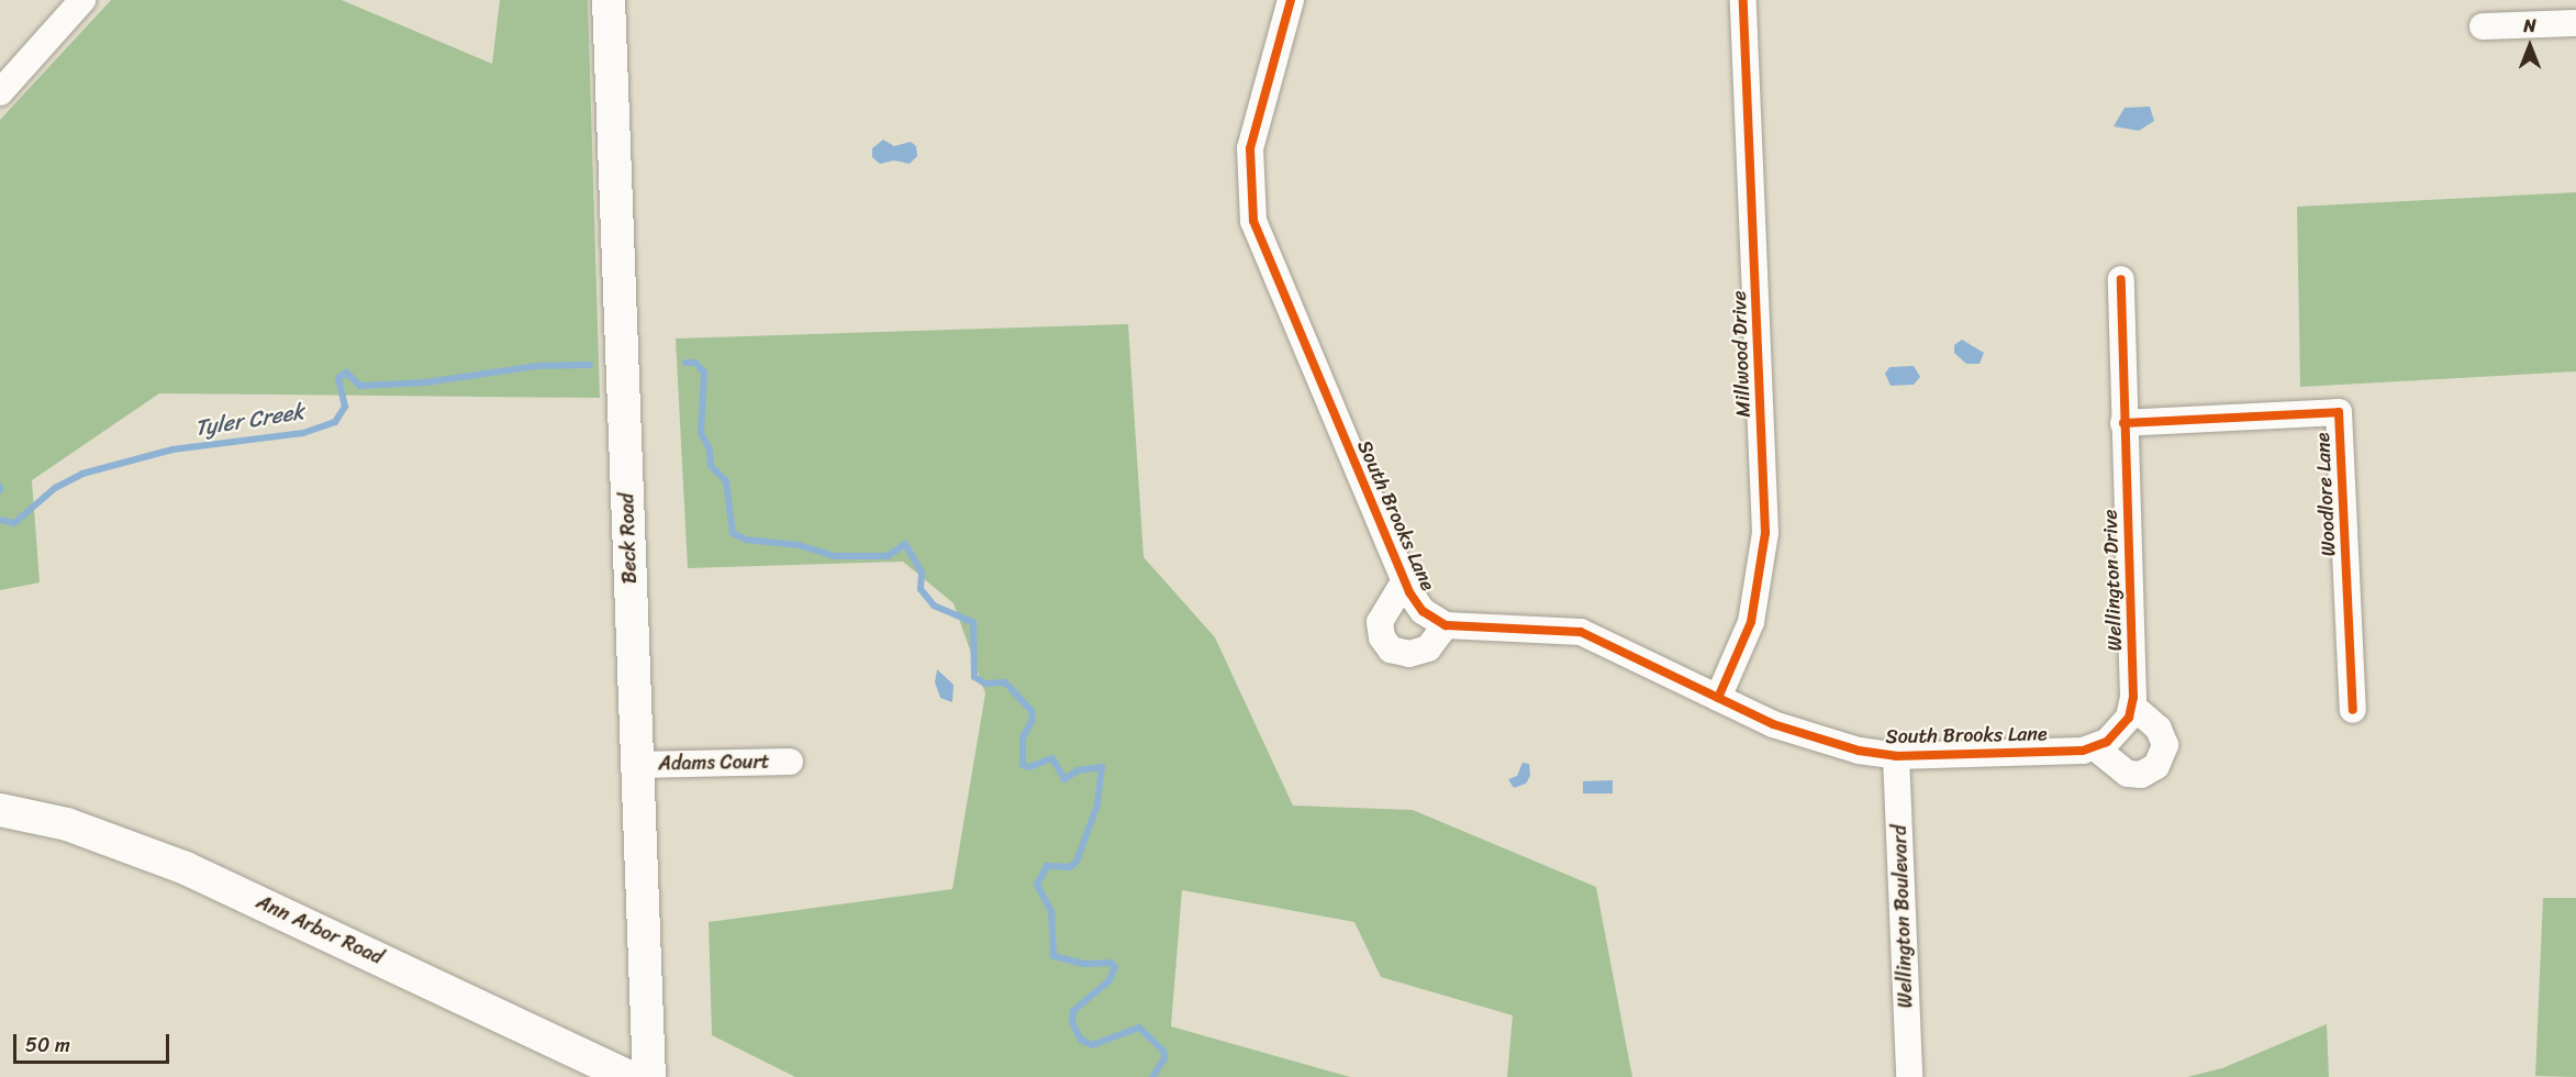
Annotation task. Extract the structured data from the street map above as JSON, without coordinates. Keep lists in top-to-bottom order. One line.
{"streets":{"main road":["Beck Road","Ann Arbor Road"],"street":["Millwood Drive","Woodlore Lane","South Brooks Lane","Wellington Drive","Adams Court","Wellington Boulevard"]},"crossings":[["Millwood Drive","South Brooks Lane"],["Woodlore Lane","Wellington Drive"],["South Brooks Lane","Wellington Drive"],["South Brooks Lane","Wellington Boulevard"],["Beck Road","Adams Court"]],"water":["Tyler Creek"],"scale_bar":"50 m","north":"top"}
